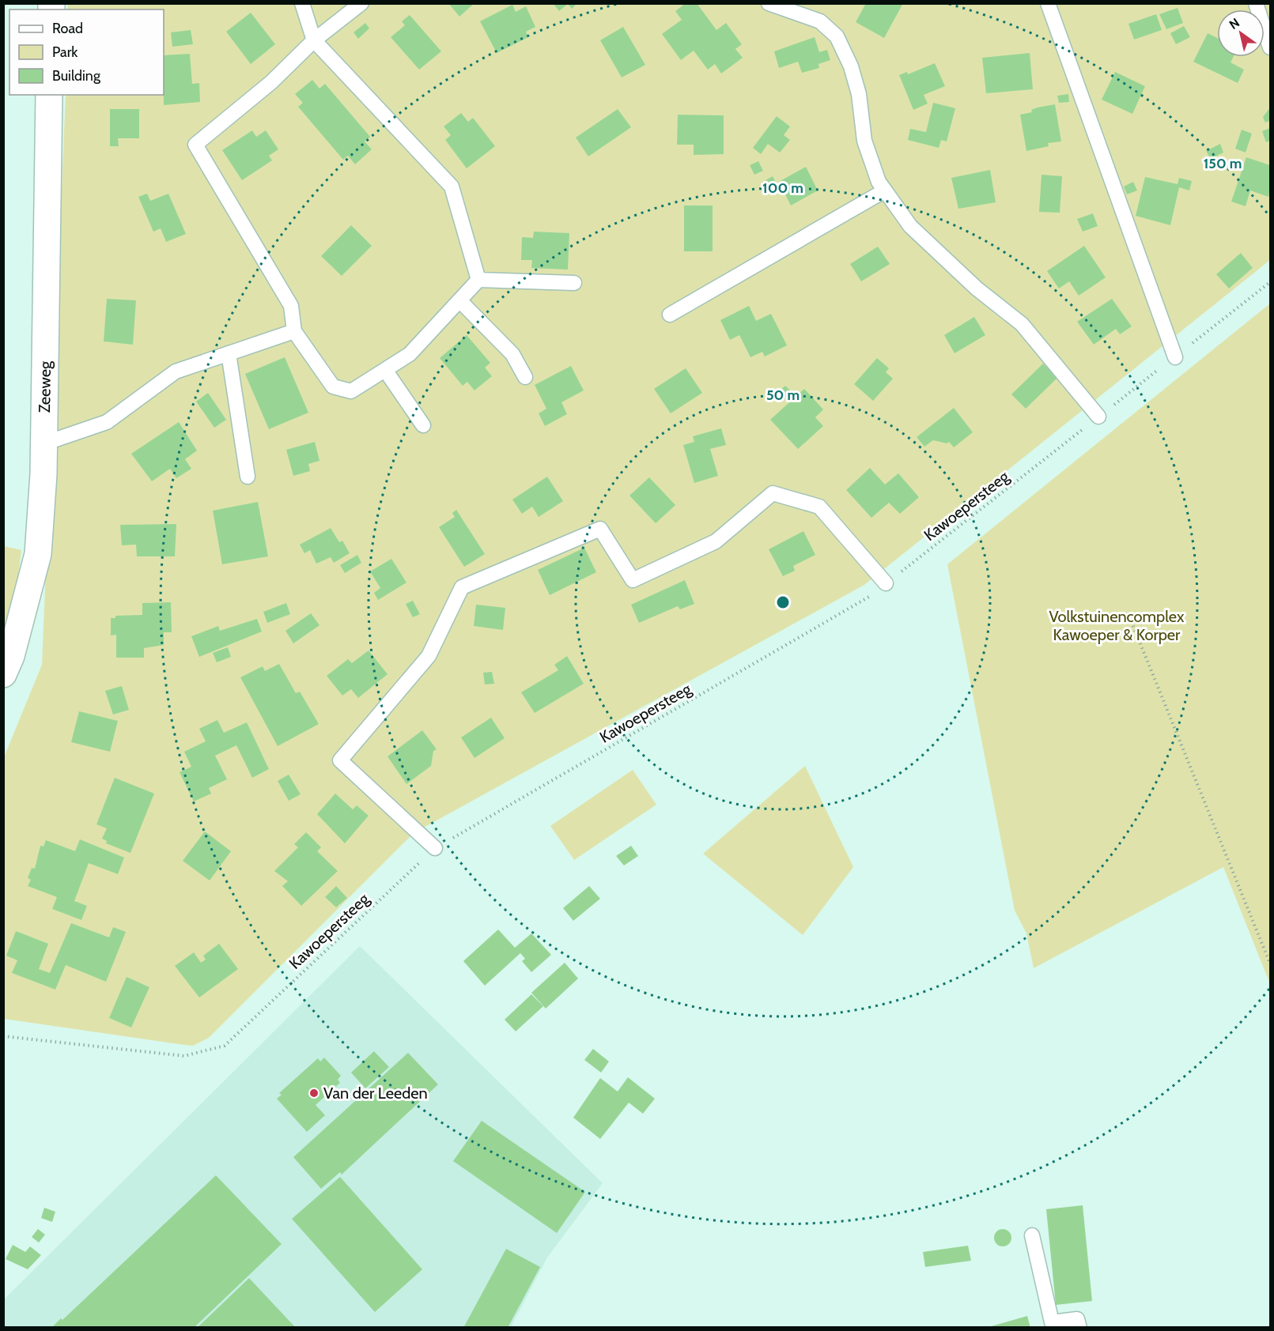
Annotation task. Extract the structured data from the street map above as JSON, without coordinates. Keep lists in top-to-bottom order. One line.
{"streets":{"street":["Zeeweg"],"path":["Kawoepersteeg"]},"parks":["Volkstuinencomplex Kawoeper & Korper"],"places":["Van der Leeden"],"legend":["Road","Park","Building"],"north":"top left","rings":["150 m","100 m","50 m"]}
